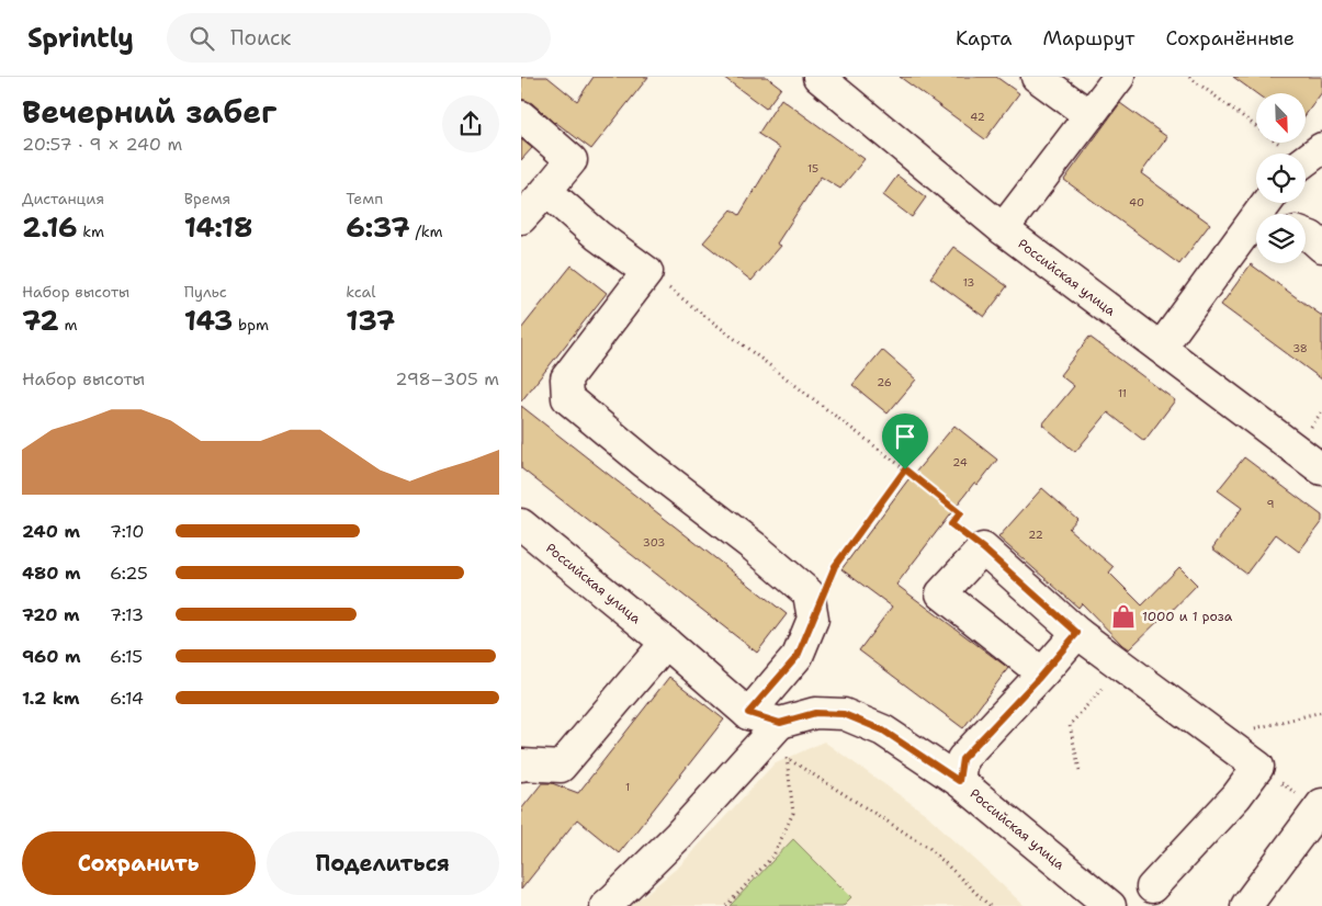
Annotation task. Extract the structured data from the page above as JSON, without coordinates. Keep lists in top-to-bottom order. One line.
{"streets":{"street":["Российская улица"]},"places":{"shop":["1000 и 1 роза"]},"house_numbers":["42","15","40","13","38","26","11","24","9","22","303","1"],"north":"bottom right","page":{"header":"Sprintly","search":"Поиск","nav":["Карта","Маршрут","Сохранённые"],"heading":["Вечерний забег","20:57 · 9 × 240 m"],"stats":[["Дистанция","2.16 km"],["Время","14:18"],["Темп","6:37 /km"],["Набор высоты","72 m"],["Пульс","143 bpm"],["kcal","137"]],"chart":["Набор высоты","298–305 m"],"list":[{"name":"240 m","note":"7:10"},{"name":"480 m","note":"6:25"},{"name":"720 m","note":"7:13"},{"name":"960 m","note":"6:15"},{"name":"1.2 km","note":"6:14"}],"buttons":["Сохранить","Поделиться"]}}
